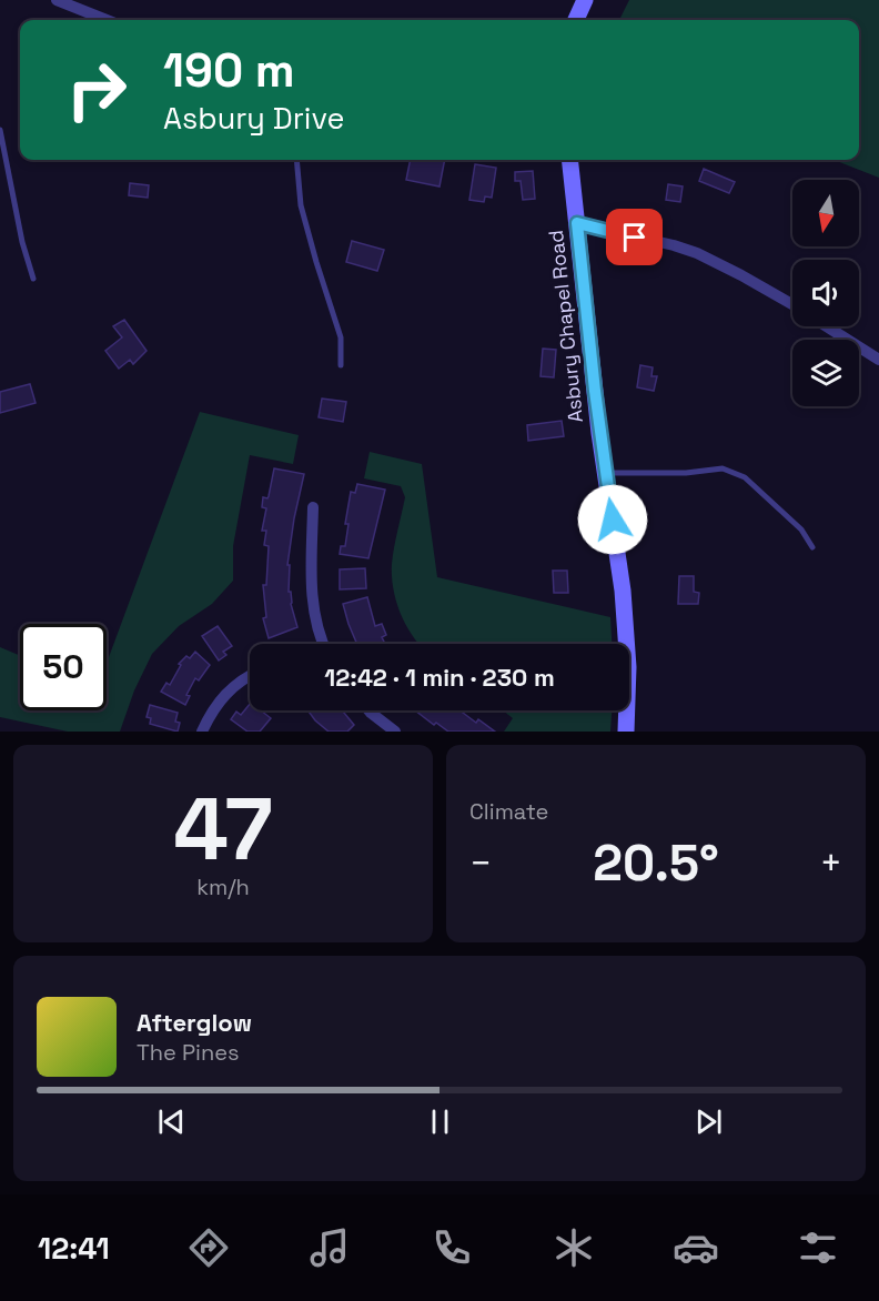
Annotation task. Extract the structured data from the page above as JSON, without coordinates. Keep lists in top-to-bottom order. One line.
{"streets":{"main road":["Asbury Chapel Road"]},"north":"bottom","page":{"turn":["190 m","Asbury Drive"],"limit":"50","trip":"12:42 · 1 min · 230 m","tile":[["47","km/h"],"Climate"],"heat":["−","20.5°","+"],"song":["Afterglow","The Pines"],"tabs":"12:41"}}
